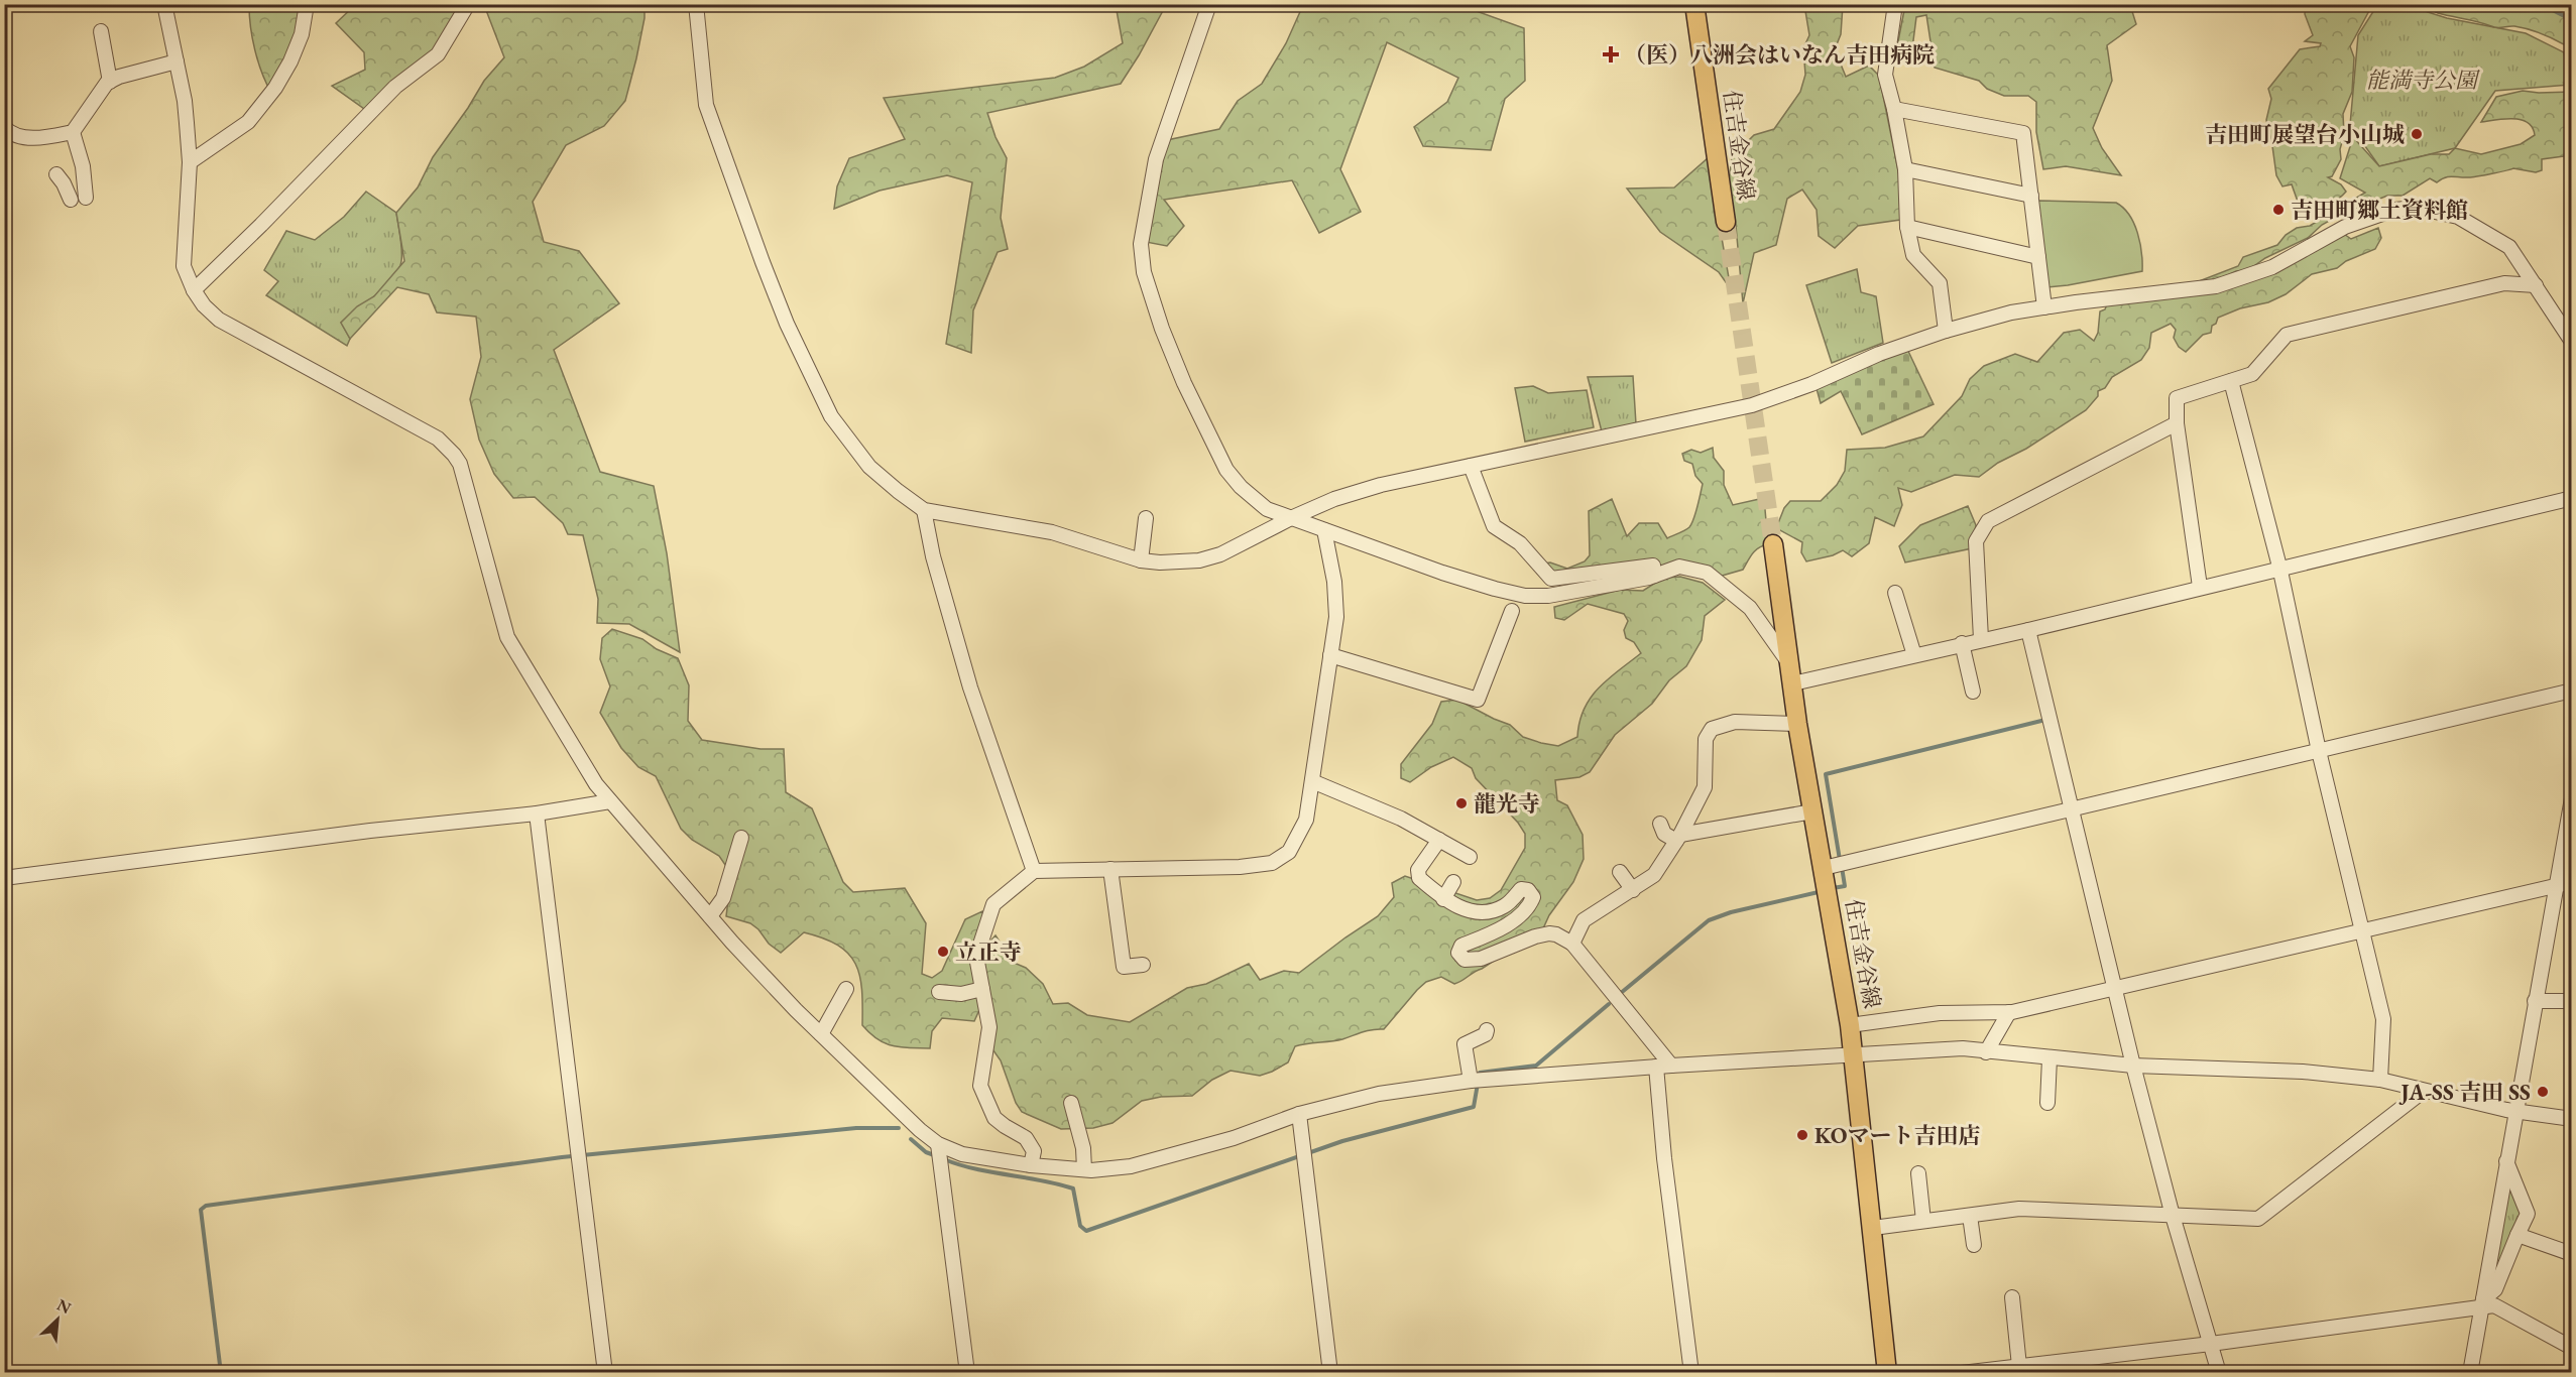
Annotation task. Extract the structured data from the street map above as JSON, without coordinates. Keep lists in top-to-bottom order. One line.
{"streets":{"main road":["住吉金谷線"]},"parks":["能満寺公園"],"places":{"health":["（医）八洲会はいなん吉田病院"],"other":["吉田町展望台小山城","吉田町郷土資料館","龍光寺","立正寺","JA-SS 吉田 SS","KOマート吉田店"]},"north":"top right"}
